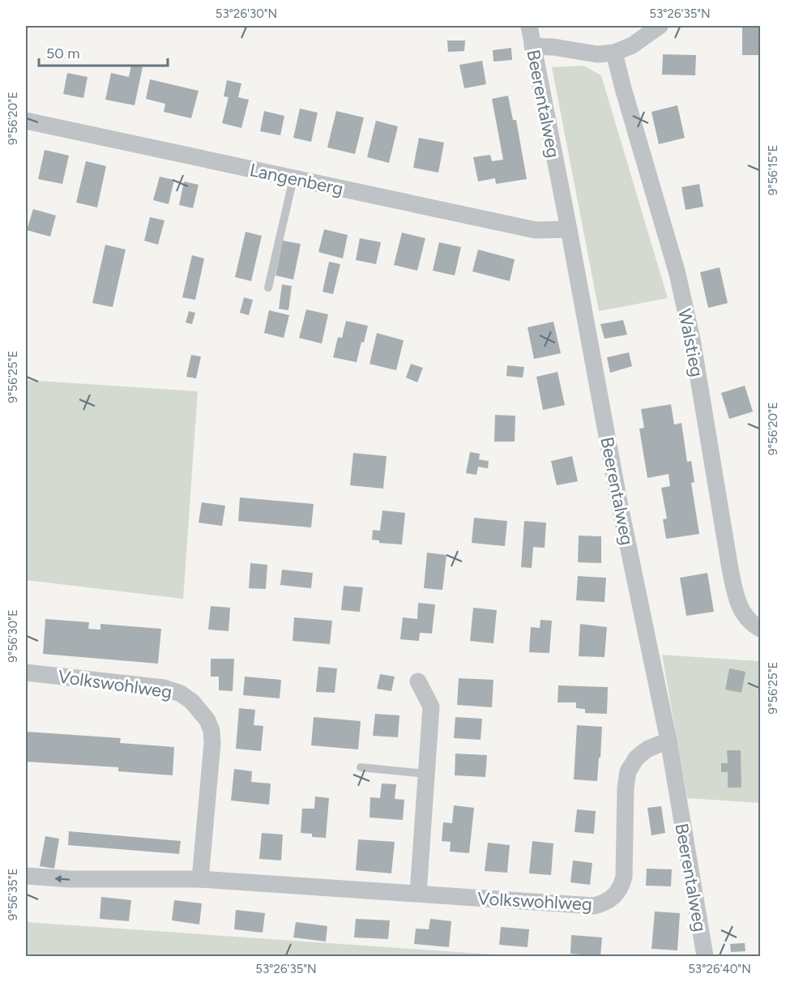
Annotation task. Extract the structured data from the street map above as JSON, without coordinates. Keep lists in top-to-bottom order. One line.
{"streets":{"street":["Beerentalweg","Langenberg","Walstieg","Volkswohlweg"]},"crossings":[["Beerentalweg","Langenberg"],["Beerentalweg","Volkswohlweg"]],"scale_bar":"50 m","coordinates":["53°26'30\"N","53°26'35\"N","9°56'20\"E","9°56'15\"E","9°56'25\"E","9°56'30\"E","9°56'35\"E","53°26'40\"N"]}
